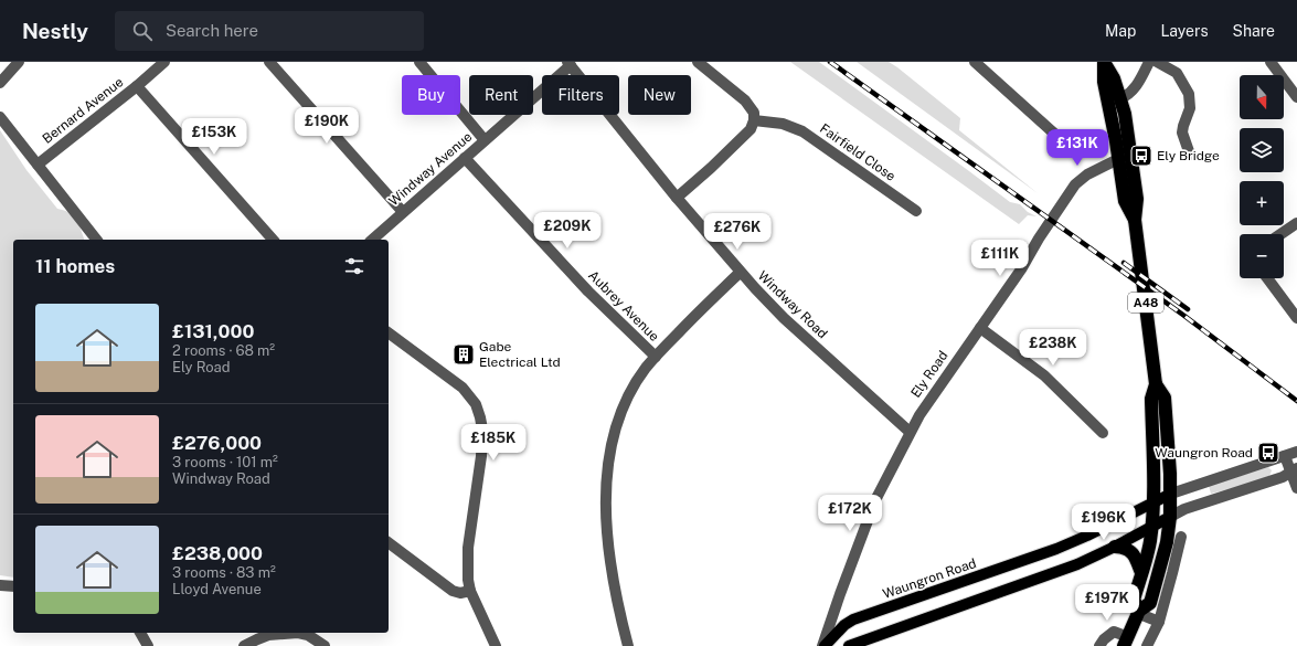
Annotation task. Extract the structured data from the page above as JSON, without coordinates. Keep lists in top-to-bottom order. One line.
{"streets":{"highway":["A48"],"main road":["Waungron Road"],"street":["Bernard Avenue","Fairfield Close","Windway Avenue","Windway Road","Aubrey Avenue","Ely Road"]},"crossings":[["Windway Avenue","Windway Road"],["Windway Avenue","Aubrey Avenue"],["A48","Ely Road"],["A48","Waungron Road"],["Windway Road","Ely Road"],["Ely Road","Waungron Road"]],"places":{"bus stop":["Ely Bridge","Waungron Road"],"building":["Gabe Electrical Ltd"]},"north":"bottom","page":{"header":"Nestly","search":"Search here","nav":["Map","Layers","Share"],"map_buttons":["+","−"],"chip":["Buy","Rent","Filters","New"],"price":["£190K","£153K","£131K","£209K","£276K","£111K","£238K","£185K","£172K","£196K","£197K"],"heading":"11 homes","list":[{"name":"£131,000","note":"2 rooms · 68 m² · Ely Road"},{"name":"£276,000","note":"3 rooms · 101 m² · Windway Road"},{"name":"£238,000","note":"3 rooms · 83 m² · Lloyd Avenue"}]}}
